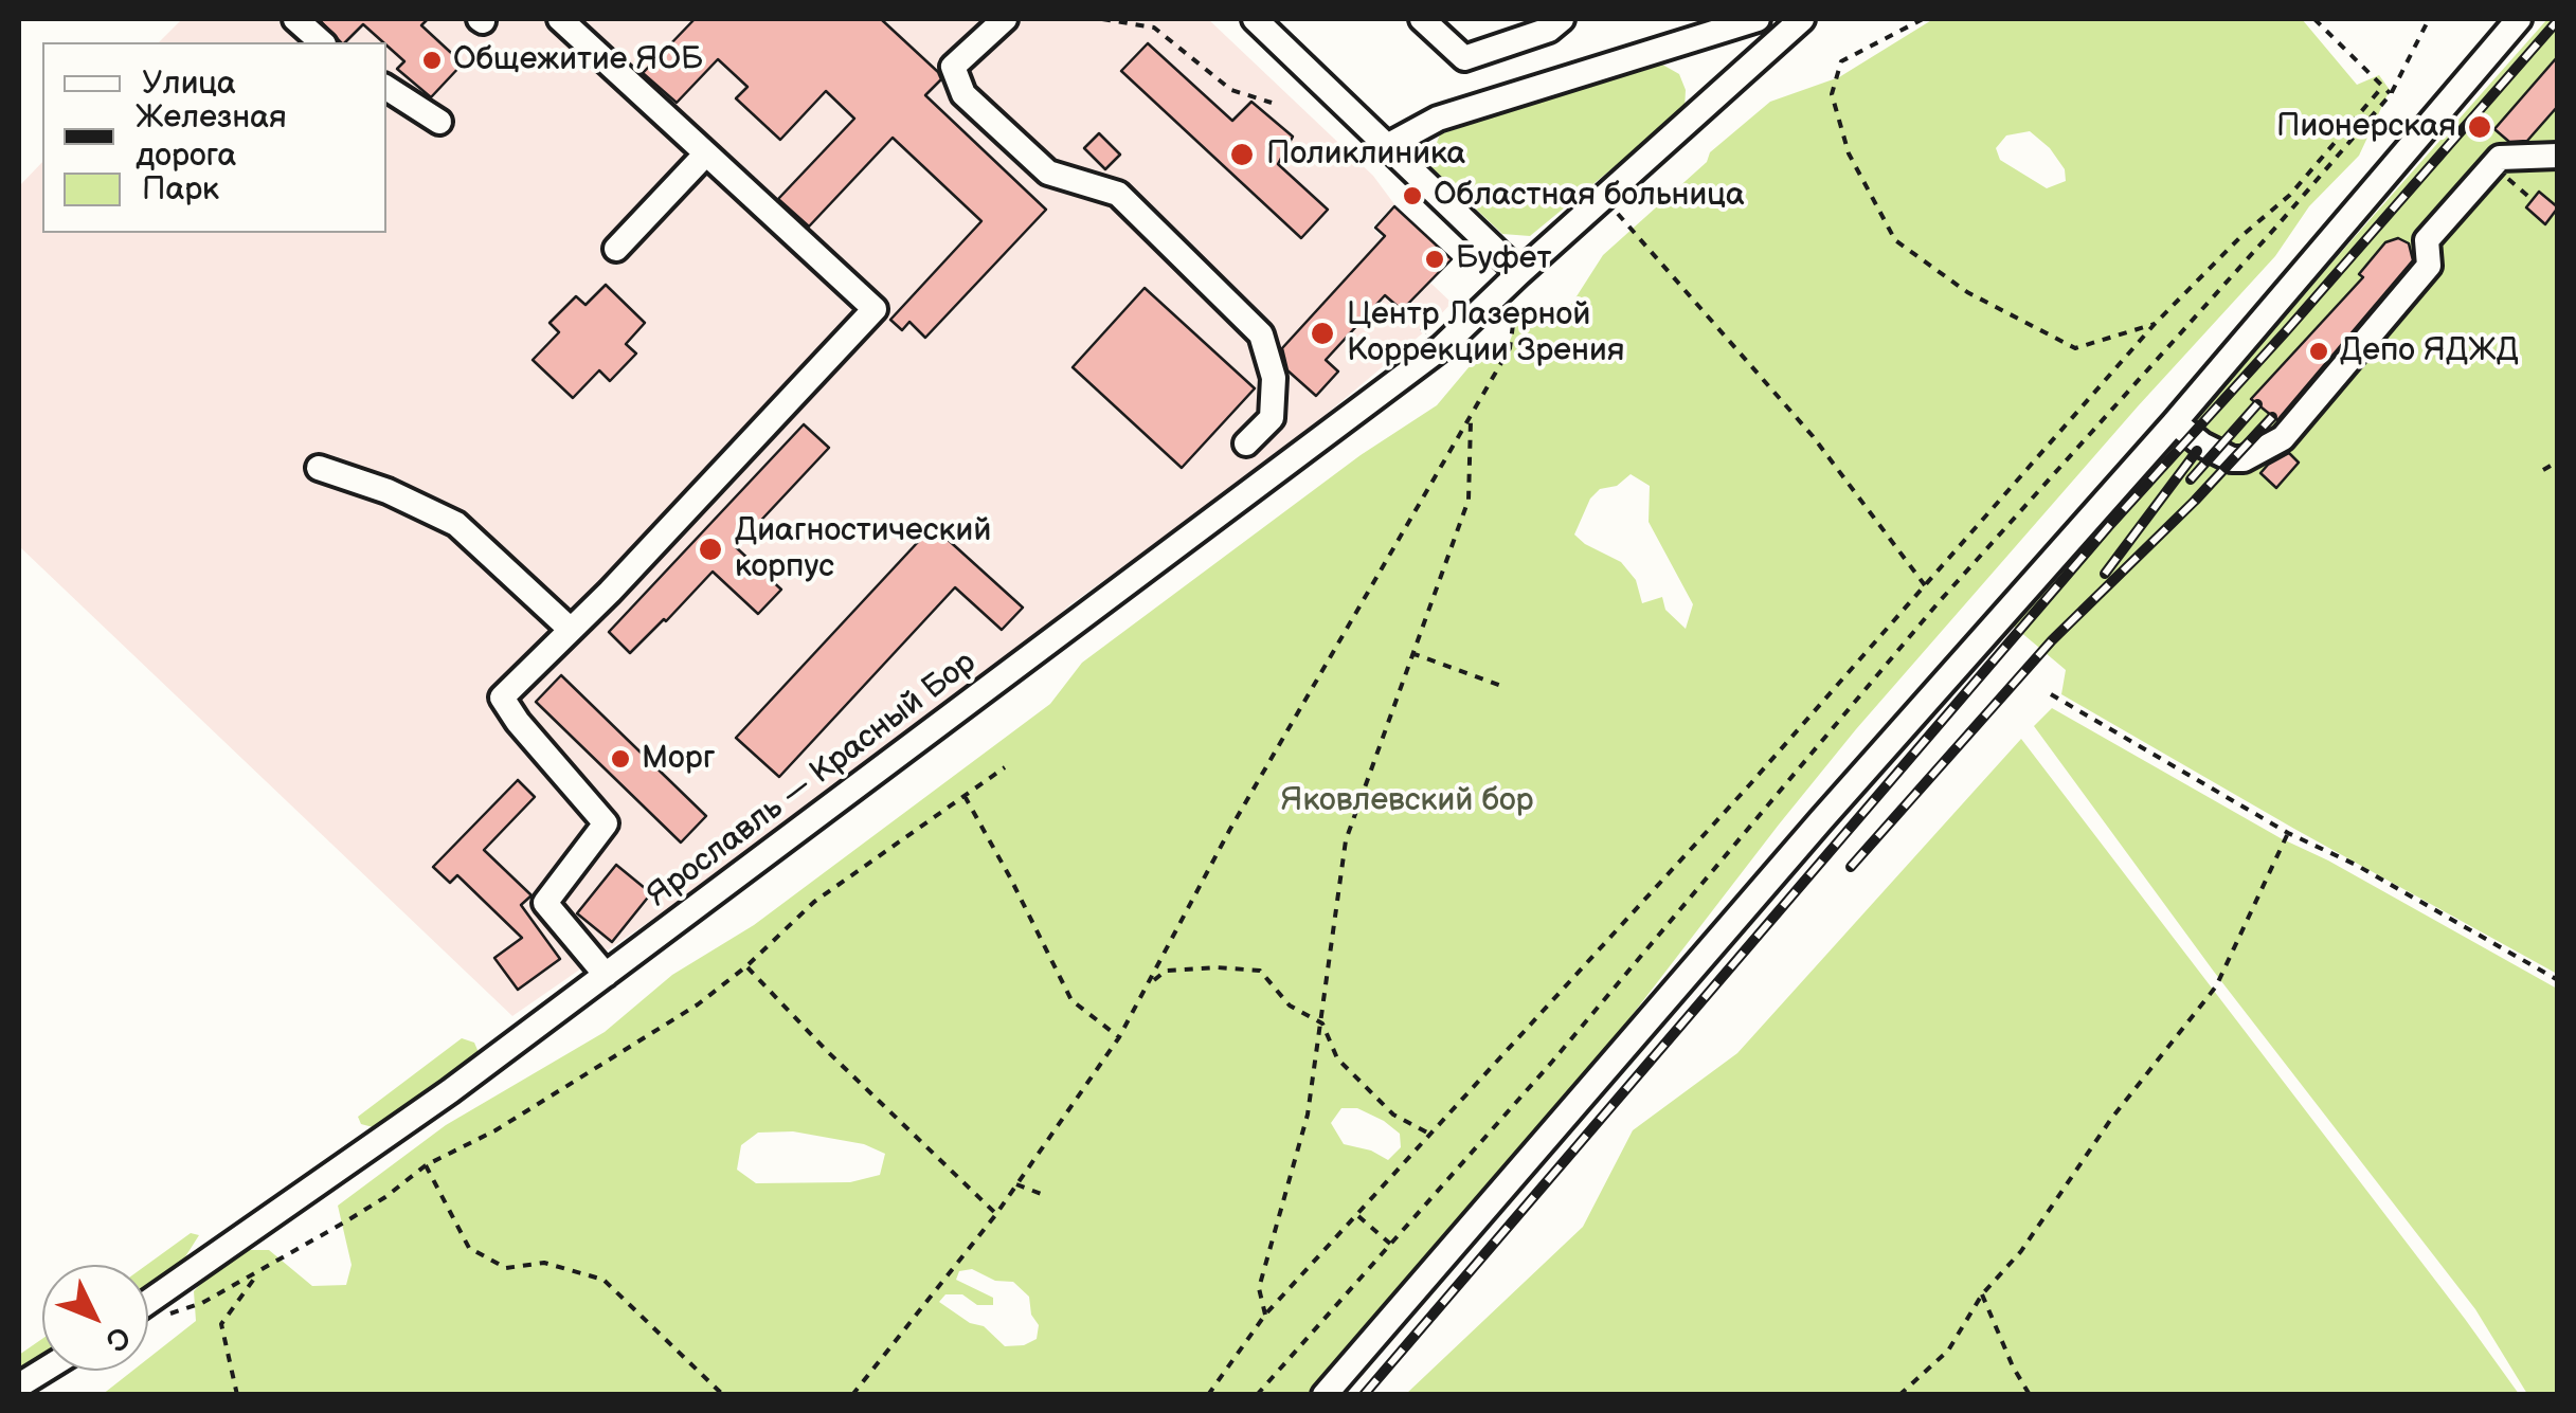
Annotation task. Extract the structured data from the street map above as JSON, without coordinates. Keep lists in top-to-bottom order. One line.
{"streets":{"street":["Ярославль — Красный Бор"]},"parks":["Яковлевский бор"],"places":["Общежитие ЯОБ","Пионерская","Поликлиника","Областная больница","Буфет","Центр Лазерной Коррекции Зрения","Депо ЯДЖД","Диагностический корпус","Морг"],"legend":["Улица","Железная дорога","Парк"],"north":"bottom right"}
